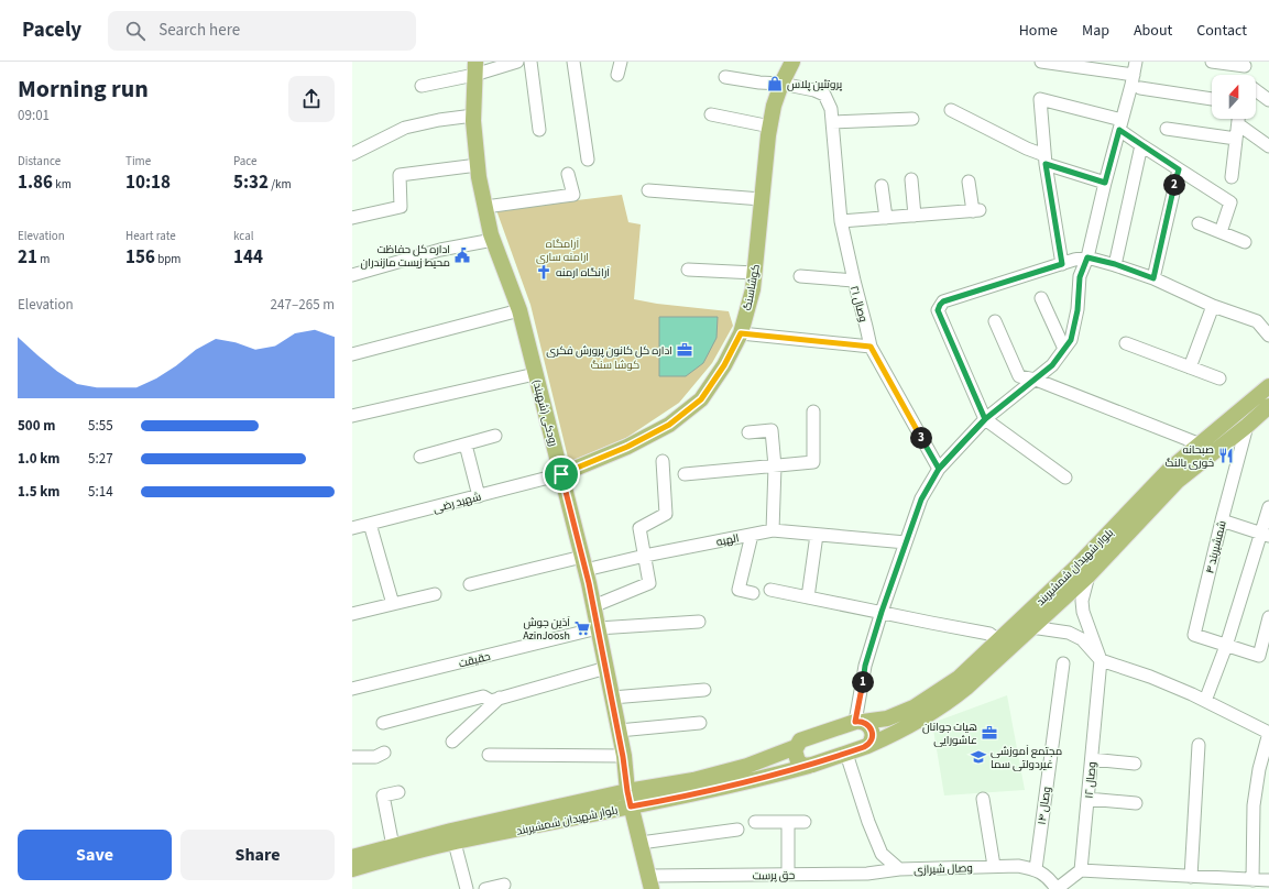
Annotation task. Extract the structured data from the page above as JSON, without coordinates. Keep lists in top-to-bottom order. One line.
{"streets":{"main road":["کوشاسنگ","رودکی (شهبند)","بلوار شهیدان شمشیربند"],"street":["وصال ۲۱","شهید رضی","الهیه","شمشیربند ۴","حقیقت","وصال ۱۲","وصال ۱۴","وصال شیرازی","حق پرست"]},"crossings":[["کوشاسنگ","وصال ۲۱"],["کوشاسنگ","رودکی (شهبند)"],["کوشاسنگ","شهید رضی"],["رودکی (شهبند)","شهید رضی"],["رودکی (شهبند)","الهیه"],["رودکی (شهبند)","بلوار شهیدان شمشیربند"],["رودکی (شهبند)","حقیقت"],["شمشیربند ۴","بلوار شهیدان شمشیربند"],["بلوار شهیدان شمشیربند","وصال شیرازی"],["وصال ۱۴","وصال شیرازی"],["وصال شیرازی","حق پرست"]],"parks":["آرامگاه ارامنه ساری","کوشا سنگ"],"places":{"shop":["پروتئین پلاس"],"public building":["اداره کل حفاظت محیط زیست مازندران"],"church":["آرانگاه ارمنه"],"office":["اداره کل کانون پرورش فکری","هیات جوانان عاشورایی"],"restaurant":["صبحانه خوری بالنگ"],"supermarket":["آذین جوش AzinJoosh"],"school or university":["مجتمع آموزشی غیردولتی سما"]},"north":"top","page":{"header":"Pacely","search":"Search here","nav":["Home","Map","About","Contact"],"heading":["Morning run","09:01"],"stats":[["Distance","1.86 km"],["Time","10:18"],["Pace","5:32 /km"],["Elevation","21 m"],["Heart rate","156 bpm"],["kcal","144"]],"pins":["2","3","1"],"chart":["Elevation","247–265 m"],"list":[{"name":"500 m","note":"5:55"},{"name":"1.0 km","note":"5:27"},{"name":"1.5 km","note":"5:14"}],"buttons":["Save","Share"]}}
